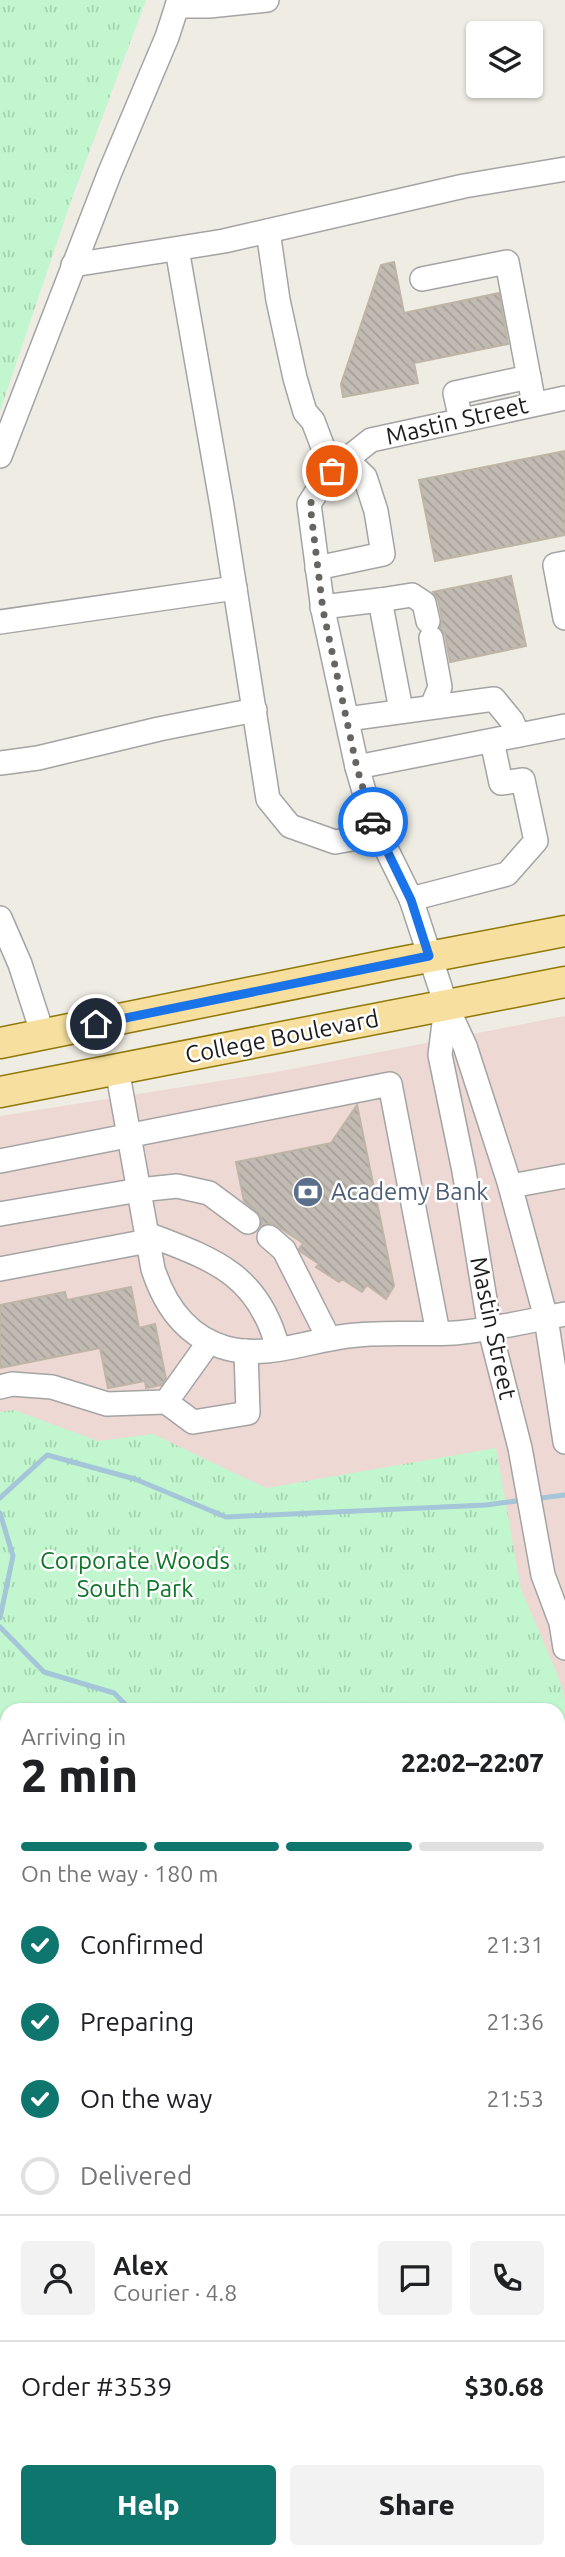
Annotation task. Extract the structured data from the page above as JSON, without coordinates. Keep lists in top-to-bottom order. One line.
{"streets":{"main road":["College Boulevard"],"street":["Mastin Street"]},"crossings":[["Mastin Street","College Boulevard"]],"parks":["Corporate Woods South Park"],"places":{"bank":["Academy Bank"]},"page":{"heading":["2 min","Arriving in","22:02–22:07"],"panel":["Alex","Courier · 4.8","Order #3539","$30.68"],"bar":"On the way · 180 m","list":[["Confirmed","21:31"],["Preparing","21:36"],["On the way","21:53"],"Delivered"],"buttons":["Help","Share"]}}
